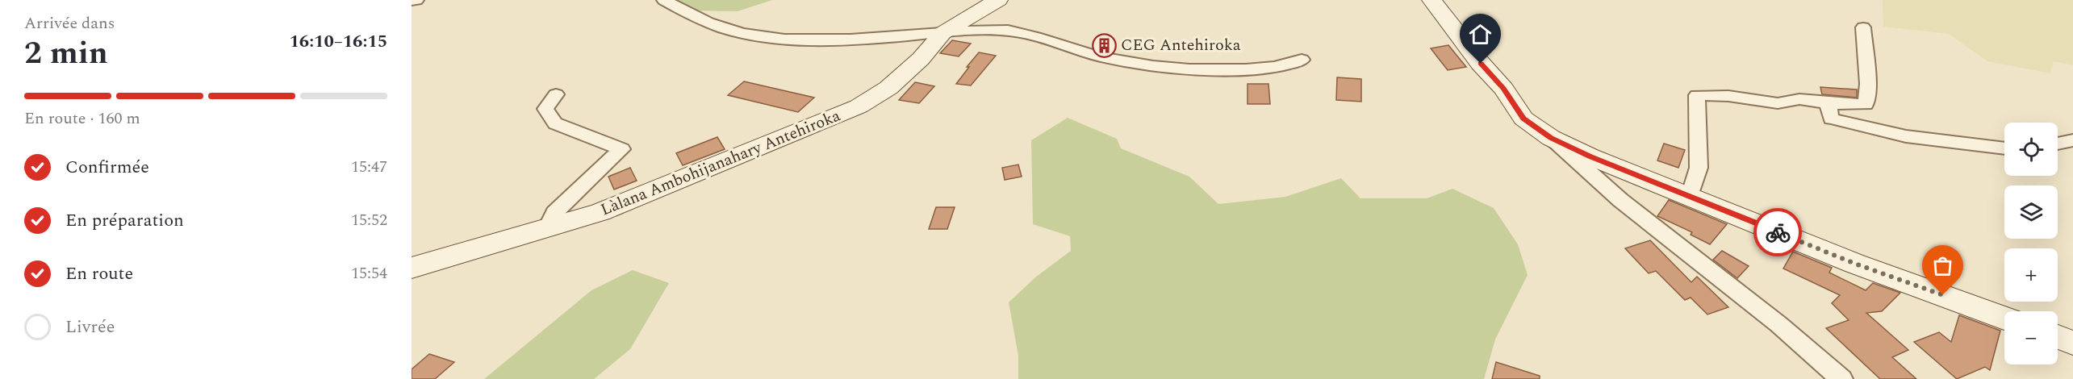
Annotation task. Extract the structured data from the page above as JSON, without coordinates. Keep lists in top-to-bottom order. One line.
{"streets":{"street":["Làlana Ambohijanahary Antehiroka"]},"places":{"building":["CEG Antehiroka"]},"page":{"heading":["2 min","Arrivée dans","16:10–16:15"],"bar":"En route · 160 m","map_buttons":["+","−"],"list":[["Confirmée","15:47"],["En préparation","15:52"],["En route","15:54"],"Livrée"]}}
